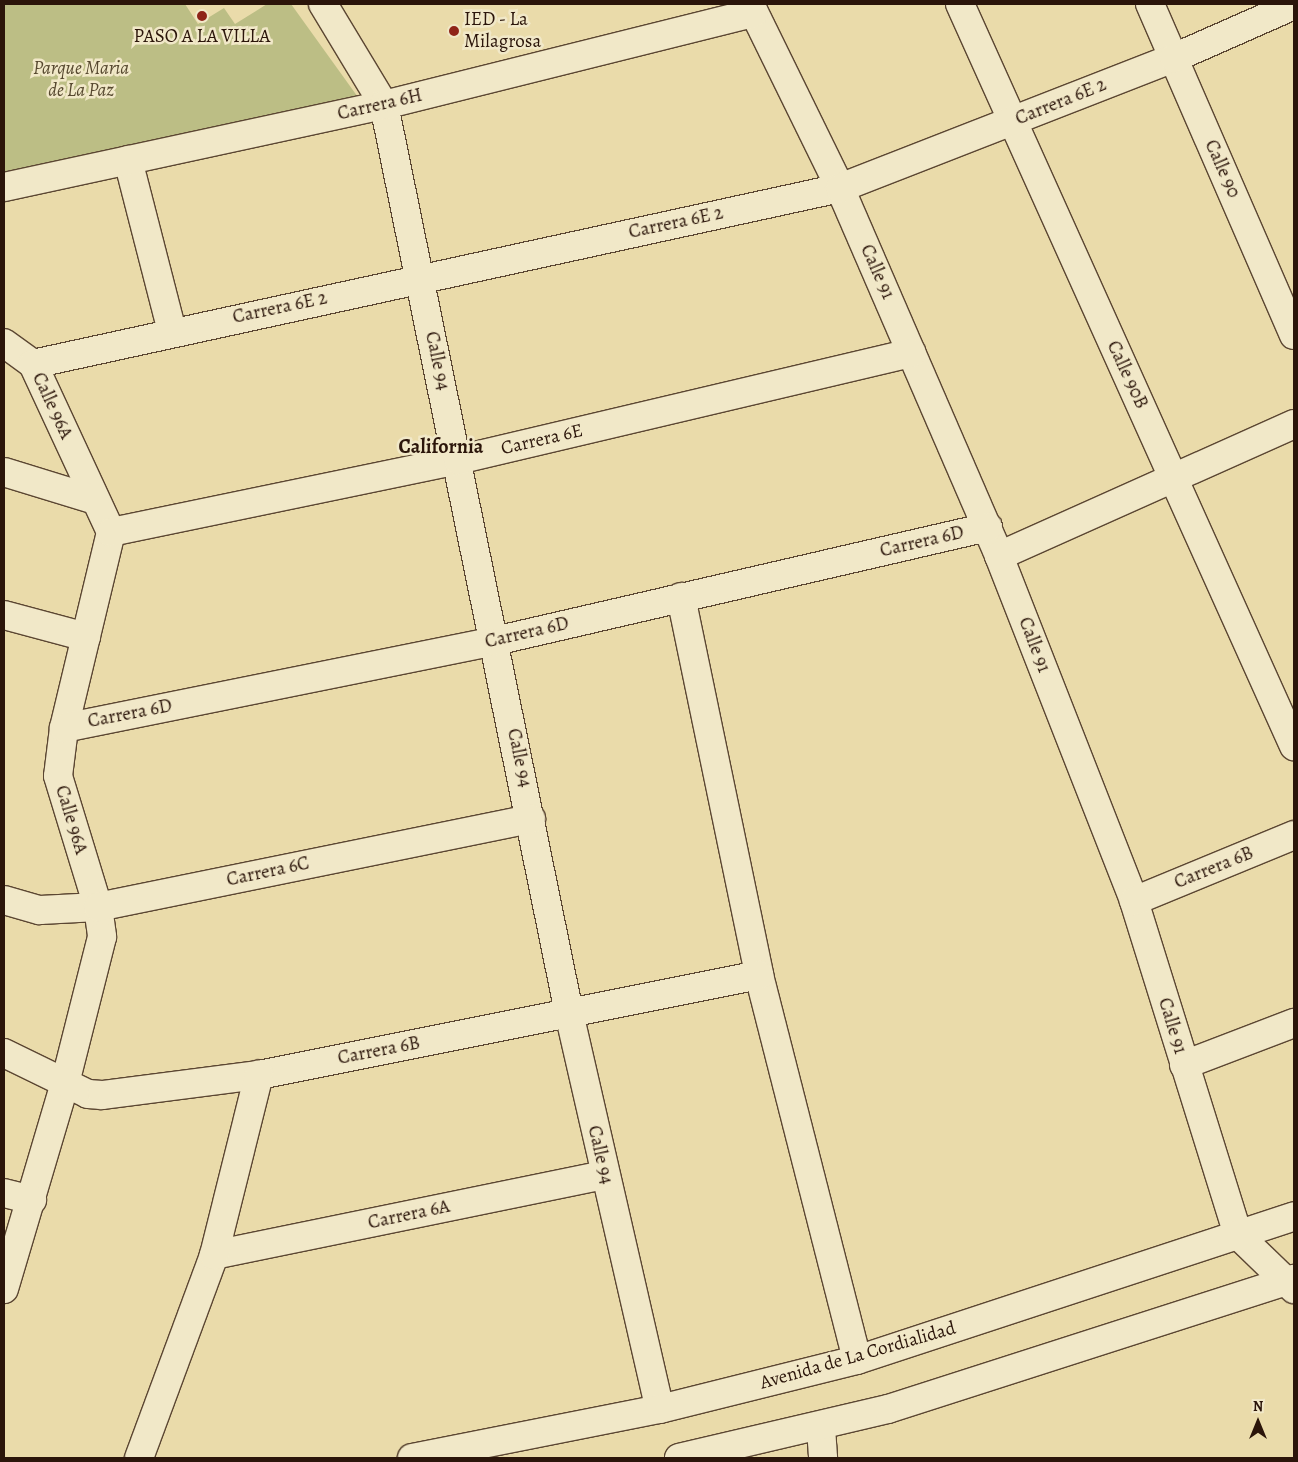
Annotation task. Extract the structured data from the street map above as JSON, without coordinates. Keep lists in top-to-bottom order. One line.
{"streets":{"street":["Carrera 6E 2","Carrera 6H","Calle 90","Calle 91","Calle 94","Calle 90B","Calle 96A","Carrera 6E","Carrera 6D","Carrera 6B","Carrera 6C","Carrera 6A","Avenida de La Cordialidad"]},"crossings":[["Carrera 6E 2","Calle 90"],["Carrera 6E 2","Calle 91"],["Carrera 6E 2","Calle 94"],["Carrera 6E 2","Calle 90B"],["Carrera 6E 2","Calle 96A"],["Carrera 6H","Calle 91"],["Carrera 6H","Calle 94"],["Calle 91","Carrera 6E"],["Calle 91","Carrera 6D"],["Calle 91","Carrera 6B"],["Calle 91","Avenida de La Cordialidad"],["Calle 94","Carrera 6E"],["Calle 94","Carrera 6D"],["Calle 94","Carrera 6B"],["Calle 94","Carrera 6C"],["Calle 94","Carrera 6A"],["Calle 94","Avenida de La Cordialidad"],["Calle 96A","Carrera 6E"],["Calle 96A","Carrera 6D"],["Calle 96A","Carrera 6B"],["Calle 96A","Carrera 6C"]],"districts":["California"],"parks":["Parque Maria de La Paz"],"places":["PASO A LA VILLA","IED - La Milagrosa"],"north":"top"}
